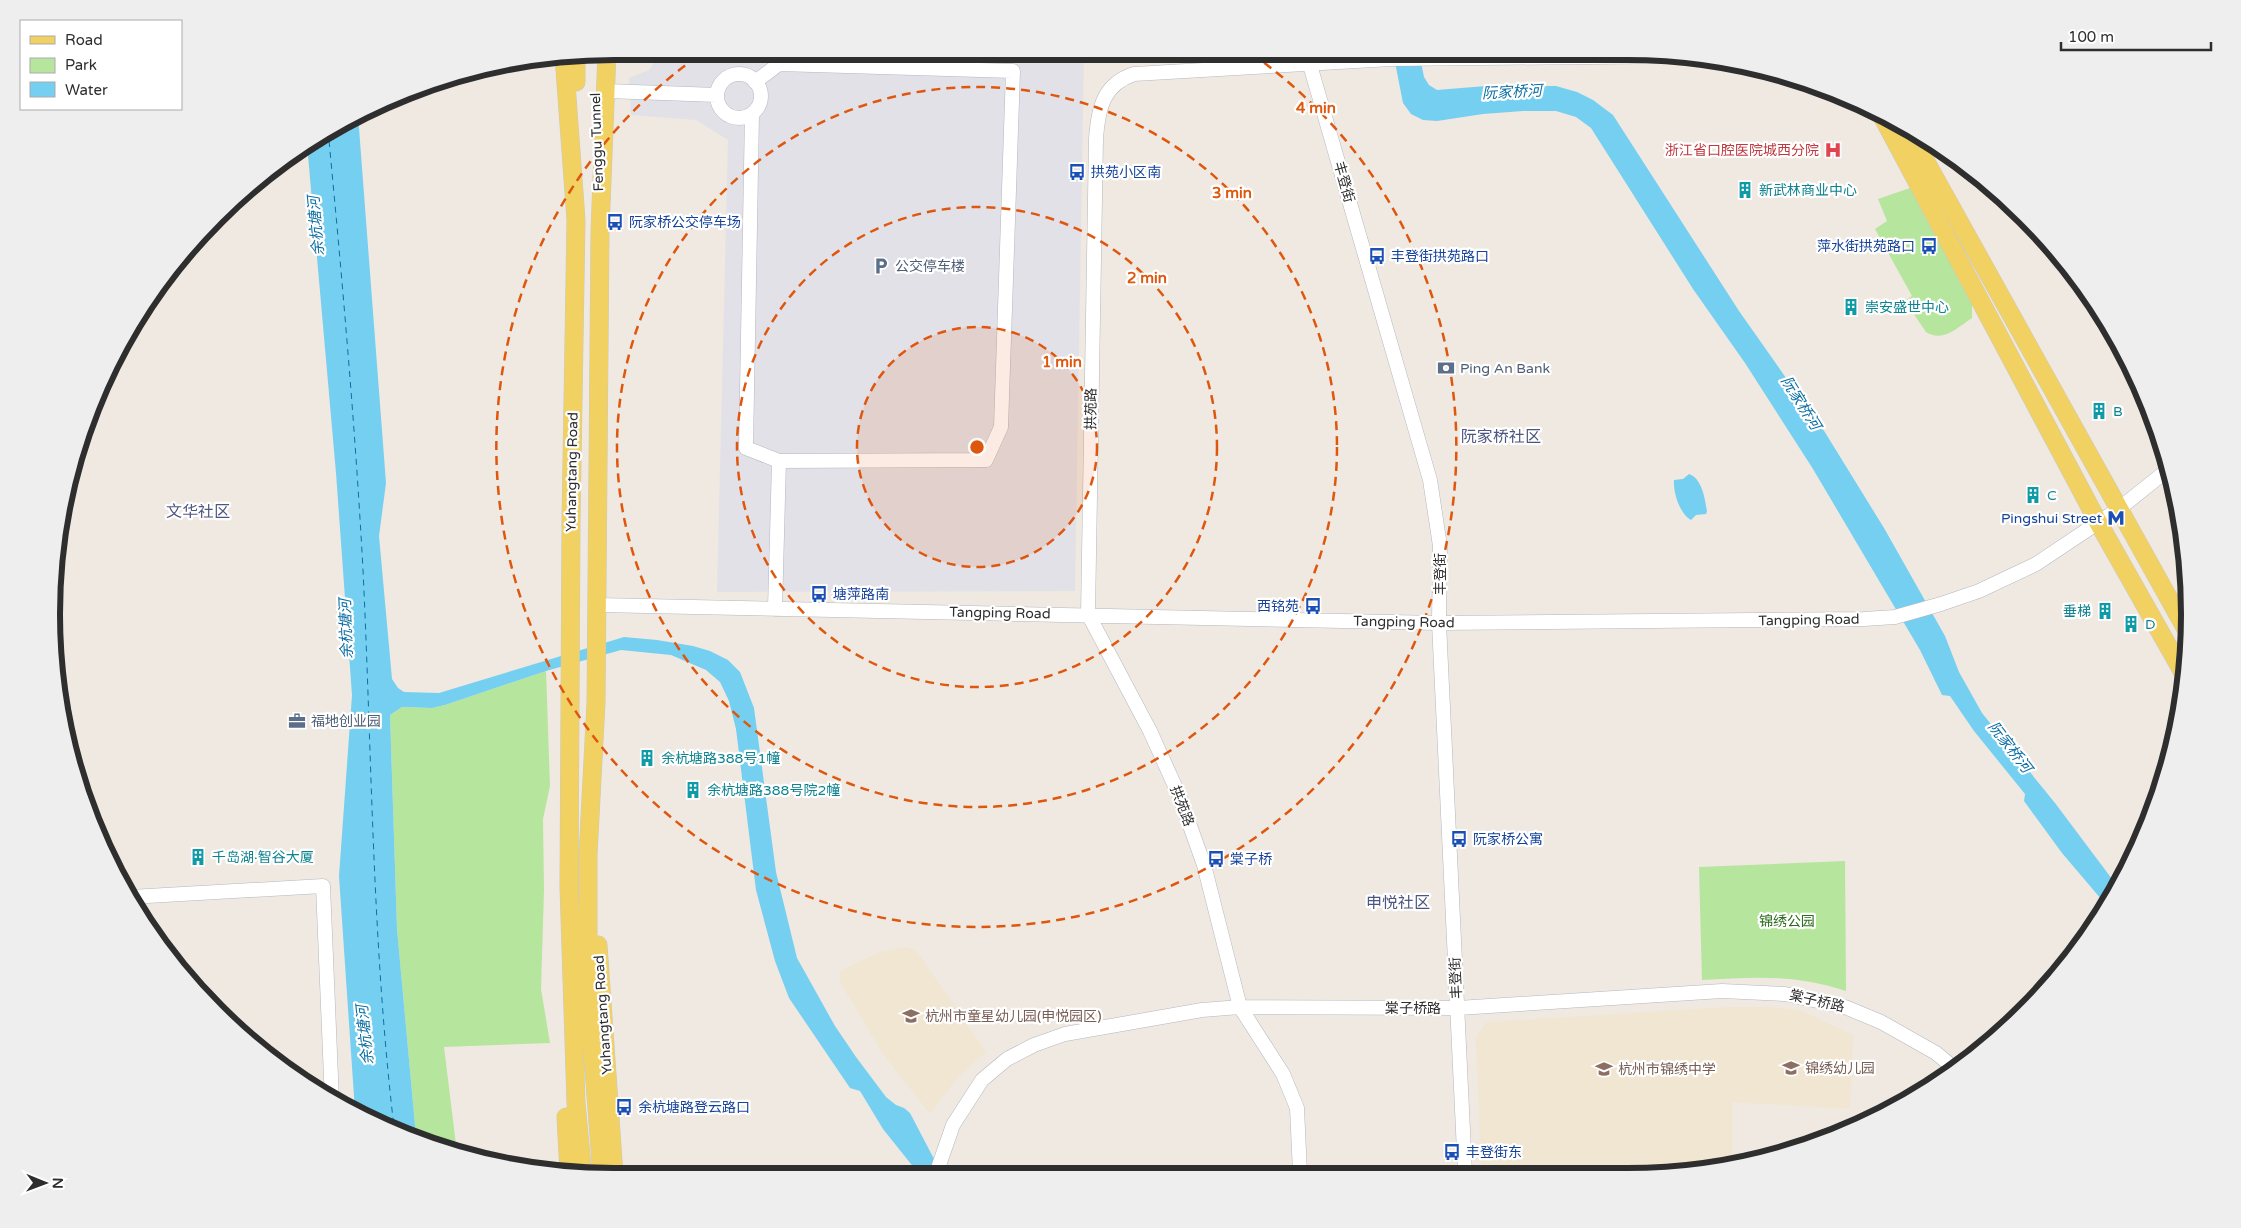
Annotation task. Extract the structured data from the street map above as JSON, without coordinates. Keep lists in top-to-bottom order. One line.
{"streets":{"main road":["Fenggu Tunnel","Yuhangtang Road"],"street":["丰登街","拱苑路","Tangping Road","棠子桥路"]},"crossings":[["Fenggu Tunnel","Yuhangtang Road"],["丰登街","Tangping Road"],["丰登街","棠子桥路"],["拱苑路","Tangping Road"],["拱苑路","棠子桥路"],["Yuhangtang Road","Tangping Road"]],"districts":["阮家桥社区","文华社区","申悦社区"],"water":["阮家桥河","余杭塘河"],"parks":["锦绣公园"],"places":{"hospital":["浙江省口腔医院城西分院"],"bus stop":["拱苑小区南","阮家桥公交停车场","萍水街拱苑路口","丰登街拱苑路口","塘萍路南","西铭苑","阮家桥公寓","棠子桥","余杭塘路登云路口","丰登街东"],"building":["新武林商业中心","崇安盛世中心","B","C","垂梯","D","余杭塘路388号1幢","余杭塘路388号院2幢","千岛湖·智谷大厦"],"parking":["公交停车楼"],"bank":["Ping An Bank"],"metro station":["Pingshui Street"],"office":["福地创业园"],"school or university":["杭州市童星幼儿园(申悦园区)","锦绣幼儿园","杭州市锦绣中学"]},"legend":["Road","Park","Water"],"scale_bar":"100 m","north":"right","rings":["4 min","3 min","2 min","1 min"]}
